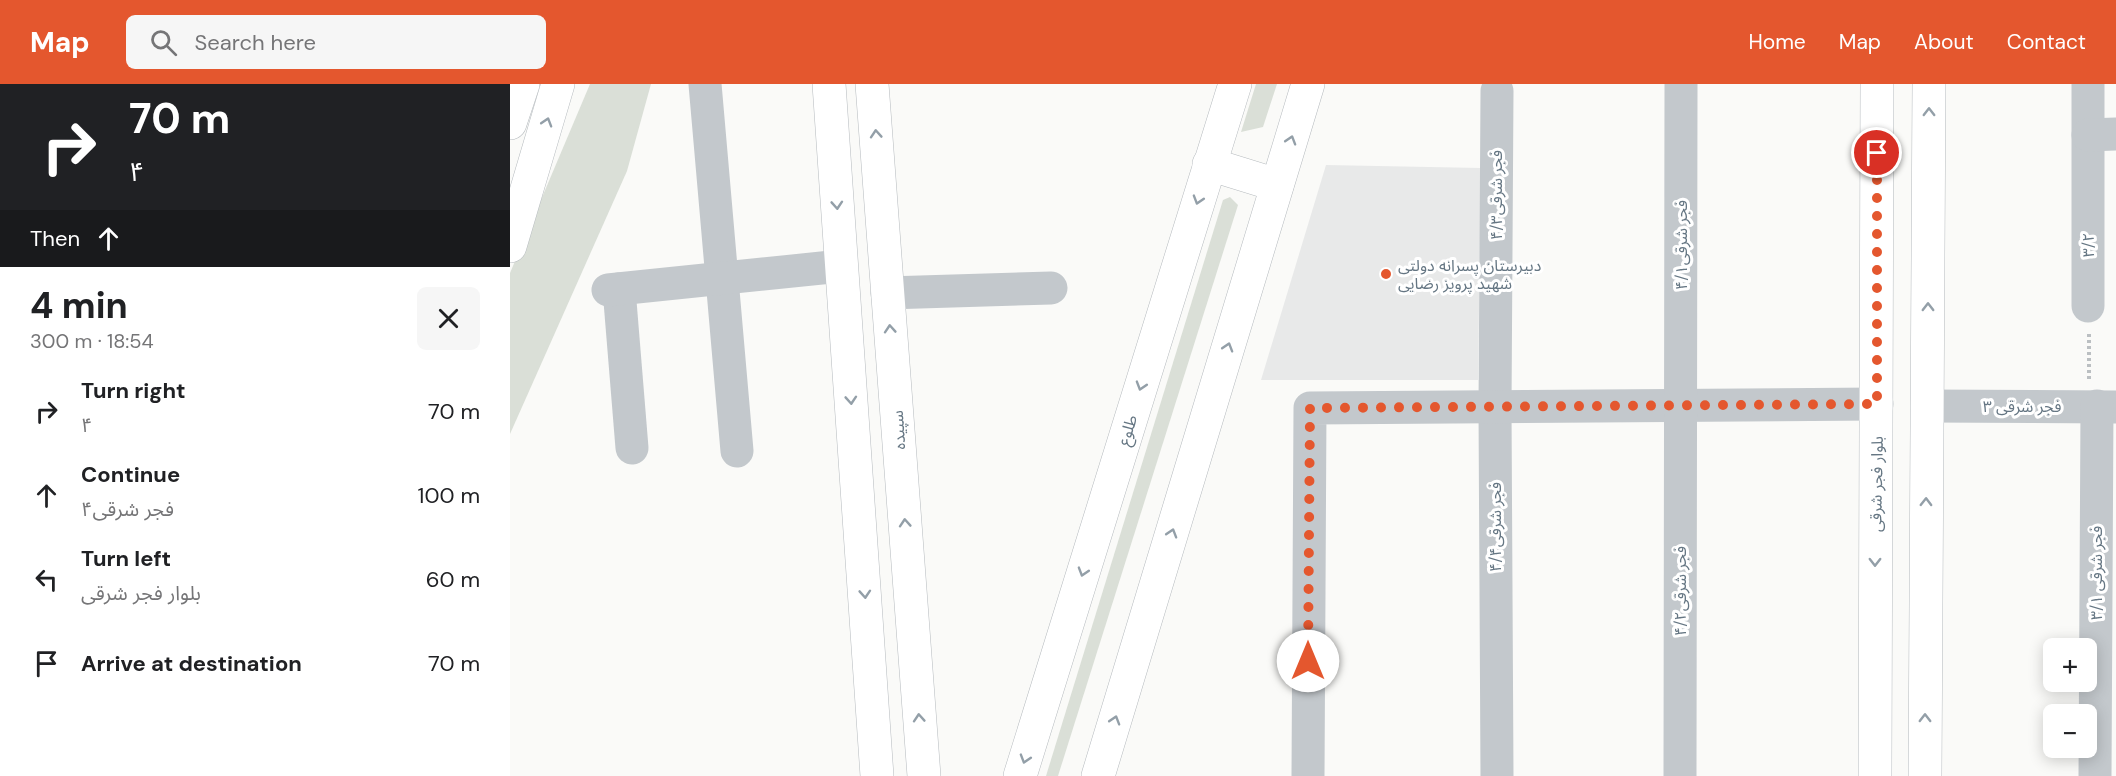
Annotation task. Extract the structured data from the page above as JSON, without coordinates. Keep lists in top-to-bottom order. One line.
{"streets":{"main road":["سپیده","طلوع","بلوار فجر شرقی"],"street":["فجر شرقی۴/۳","فجر شرقی۴/۱","۳/۲","۳ فجر شرقی","فجر شرقی۴/۴","۳/۱ فجر شرقی","فجر شرقی۴/۲"]},"crossings":[["فجر شرقی۴/۳","فجر شرقی۴/۴"],["فجر شرقی۴/۱","فجر شرقی۴/۲"],["۳ فجر شرقی","۳/۱ فجر شرقی"]],"places":["دبیرستان پسرانه دولتی شهید پرویز رضایی"],"page":{"header":"Map","search":"Search here","nav":["Home","Map","About","Contact"],"turn":["70 m","۴"],"then":"Then","heading":["4 min","300 m · 18:54"],"list":[{"name":"Turn right","note":"۴","value":"70 m"},{"name":"Continue","note":"فجر شرقی۴","value":"100 m"},{"name":"Turn left","note":"بلوار فجر شرقی","value":"60 m"},{"name":"Arrive at destination","value":"70 m"}],"map_buttons":["+","−"]}}
